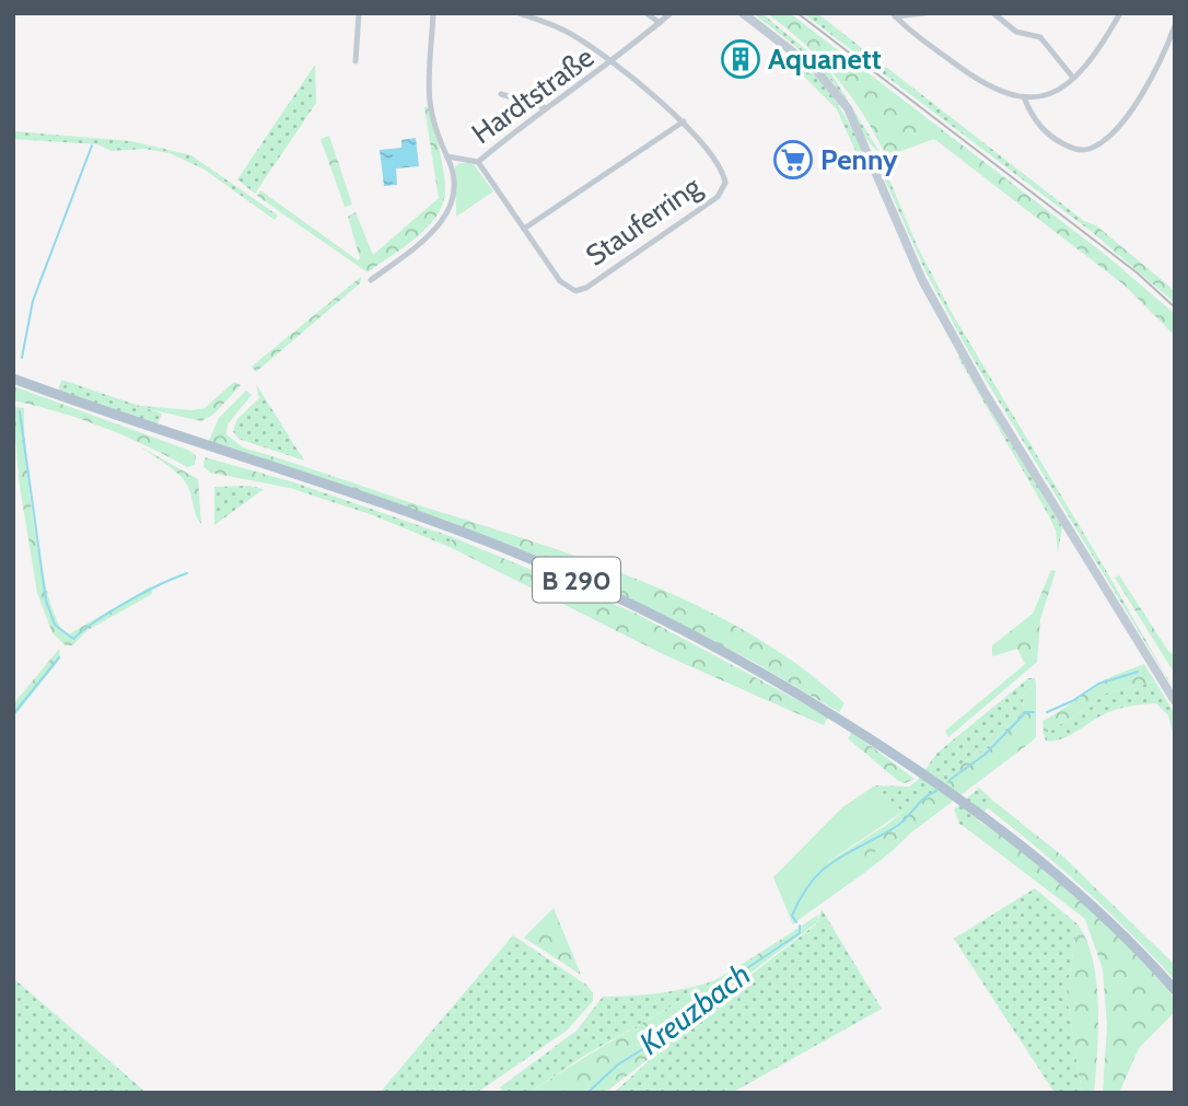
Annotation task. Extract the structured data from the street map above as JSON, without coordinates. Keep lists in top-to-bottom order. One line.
{"streets":{"main road":["B 290"],"street":["Hardtstraße","Stauferring"]},"crossings":[["Hardtstraße","Stauferring"]],"water":["Kreuzbach"],"places":{"building":["Aquanett"],"supermarket":["Penny"]}}
